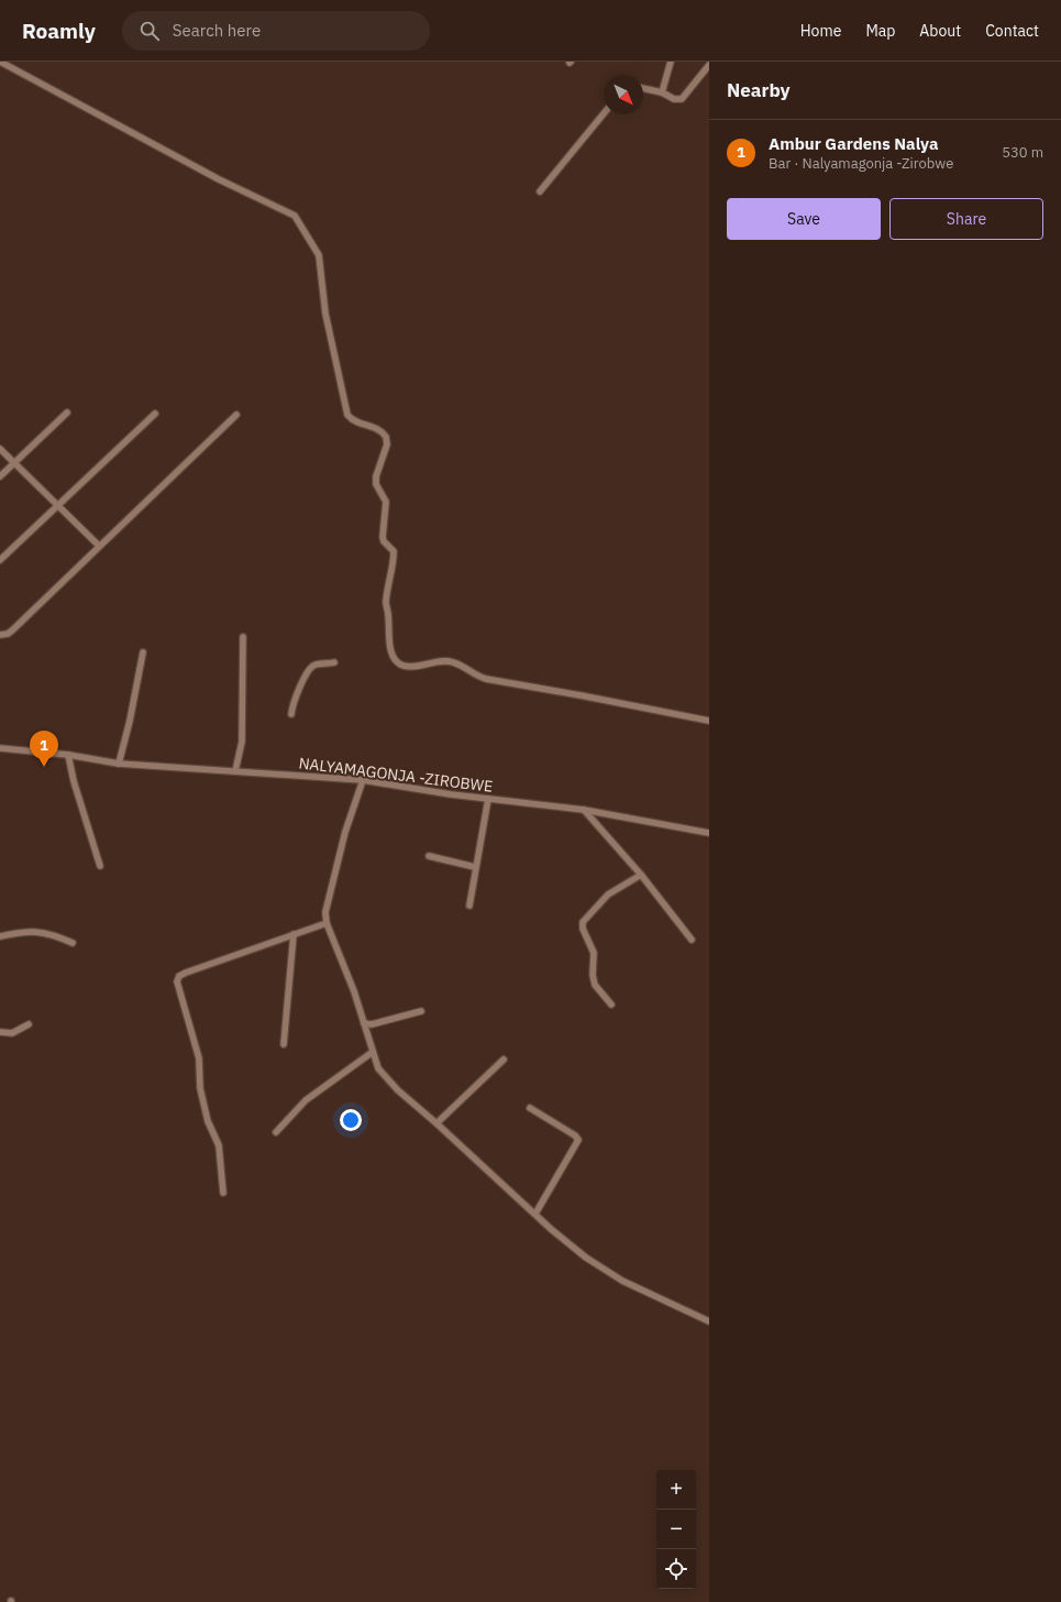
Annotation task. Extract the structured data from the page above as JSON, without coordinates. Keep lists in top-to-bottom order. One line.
{"streets":{"street":["NALYAMAGONJA -ZIROBWE"]},"north":"bottom right","page":{"header":"Roamly","search":"Search here","nav":["Home","Map","About","Contact"],"heading":"Nearby","list":[{"mark":"1","name":"Ambur Gardens Nalya","note":"Bar · Nalyamagonja -Zirobwe","value":"530 m"}],"buttons":["Save","Share"],"pins":"1","map_buttons":["+","−"]}}
